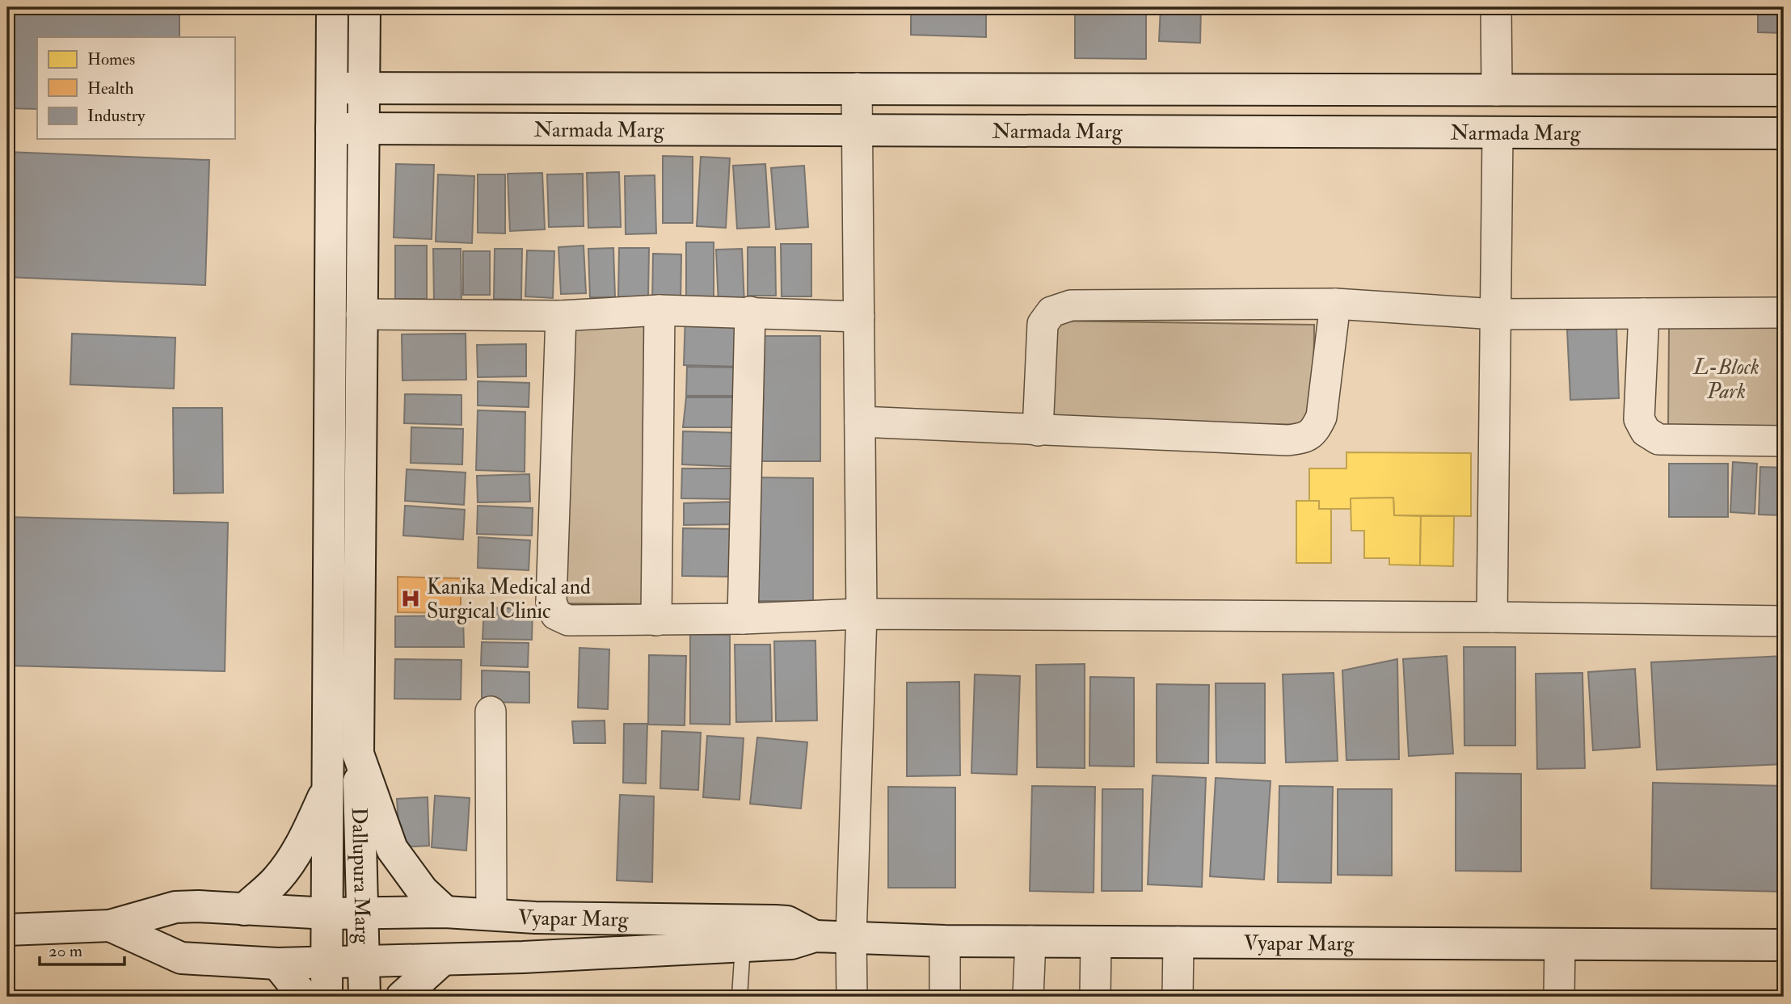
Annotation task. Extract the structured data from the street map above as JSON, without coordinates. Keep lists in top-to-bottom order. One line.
{"streets":{"street":["Narmada Marg","Dallupura Marg","Vyapar Marg"]},"crossings":[["Narmada Marg","Dallupura Marg"],["Dallupura Marg","Vyapar Marg"]],"parks":["L-Block Park"],"places":{"hospital":["Kanika Medical and Surgical Clinic"]},"legend":["Homes","Health","Industry"],"scale_bar":"20 m"}
